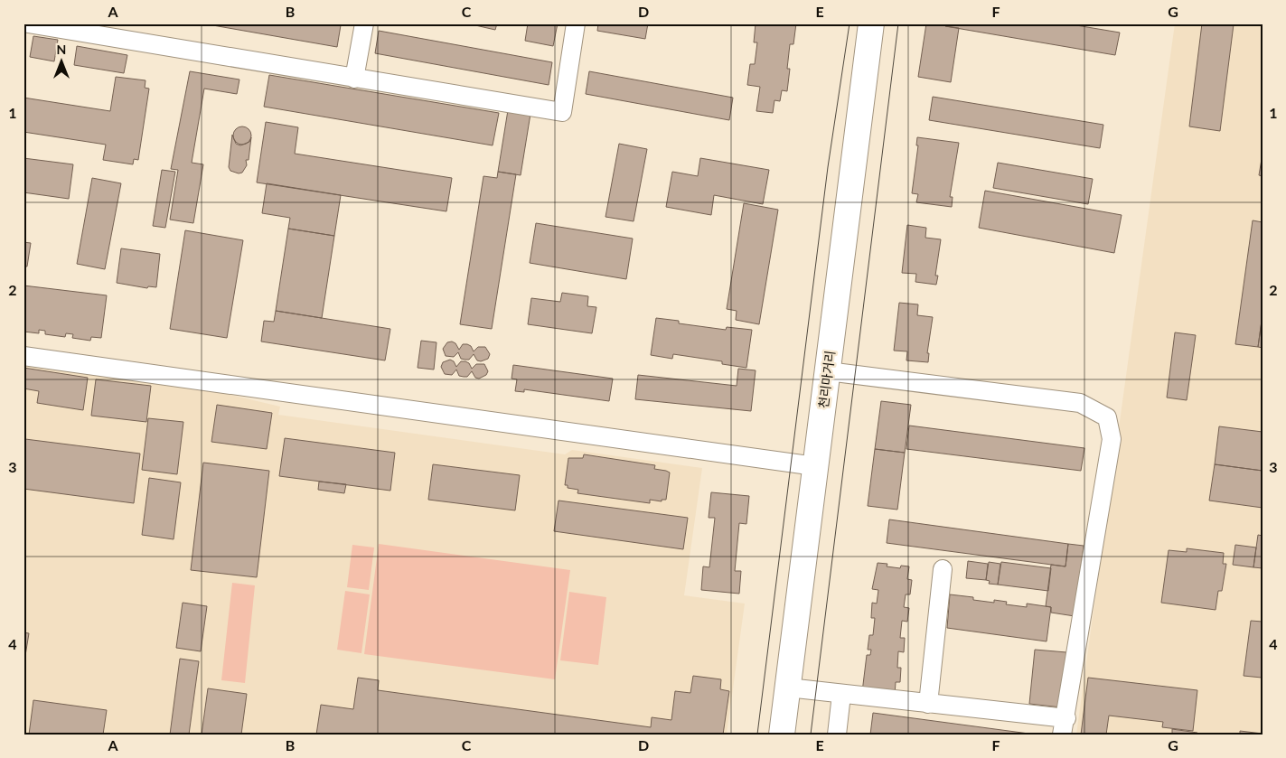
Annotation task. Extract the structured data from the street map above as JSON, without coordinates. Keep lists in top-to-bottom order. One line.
{"streets":{"highway":["천리마거리"]},"north":"top","grid":{"columns":["A","B","C","D","E","F","G"],"rows":["1","2","3","4"]}}
